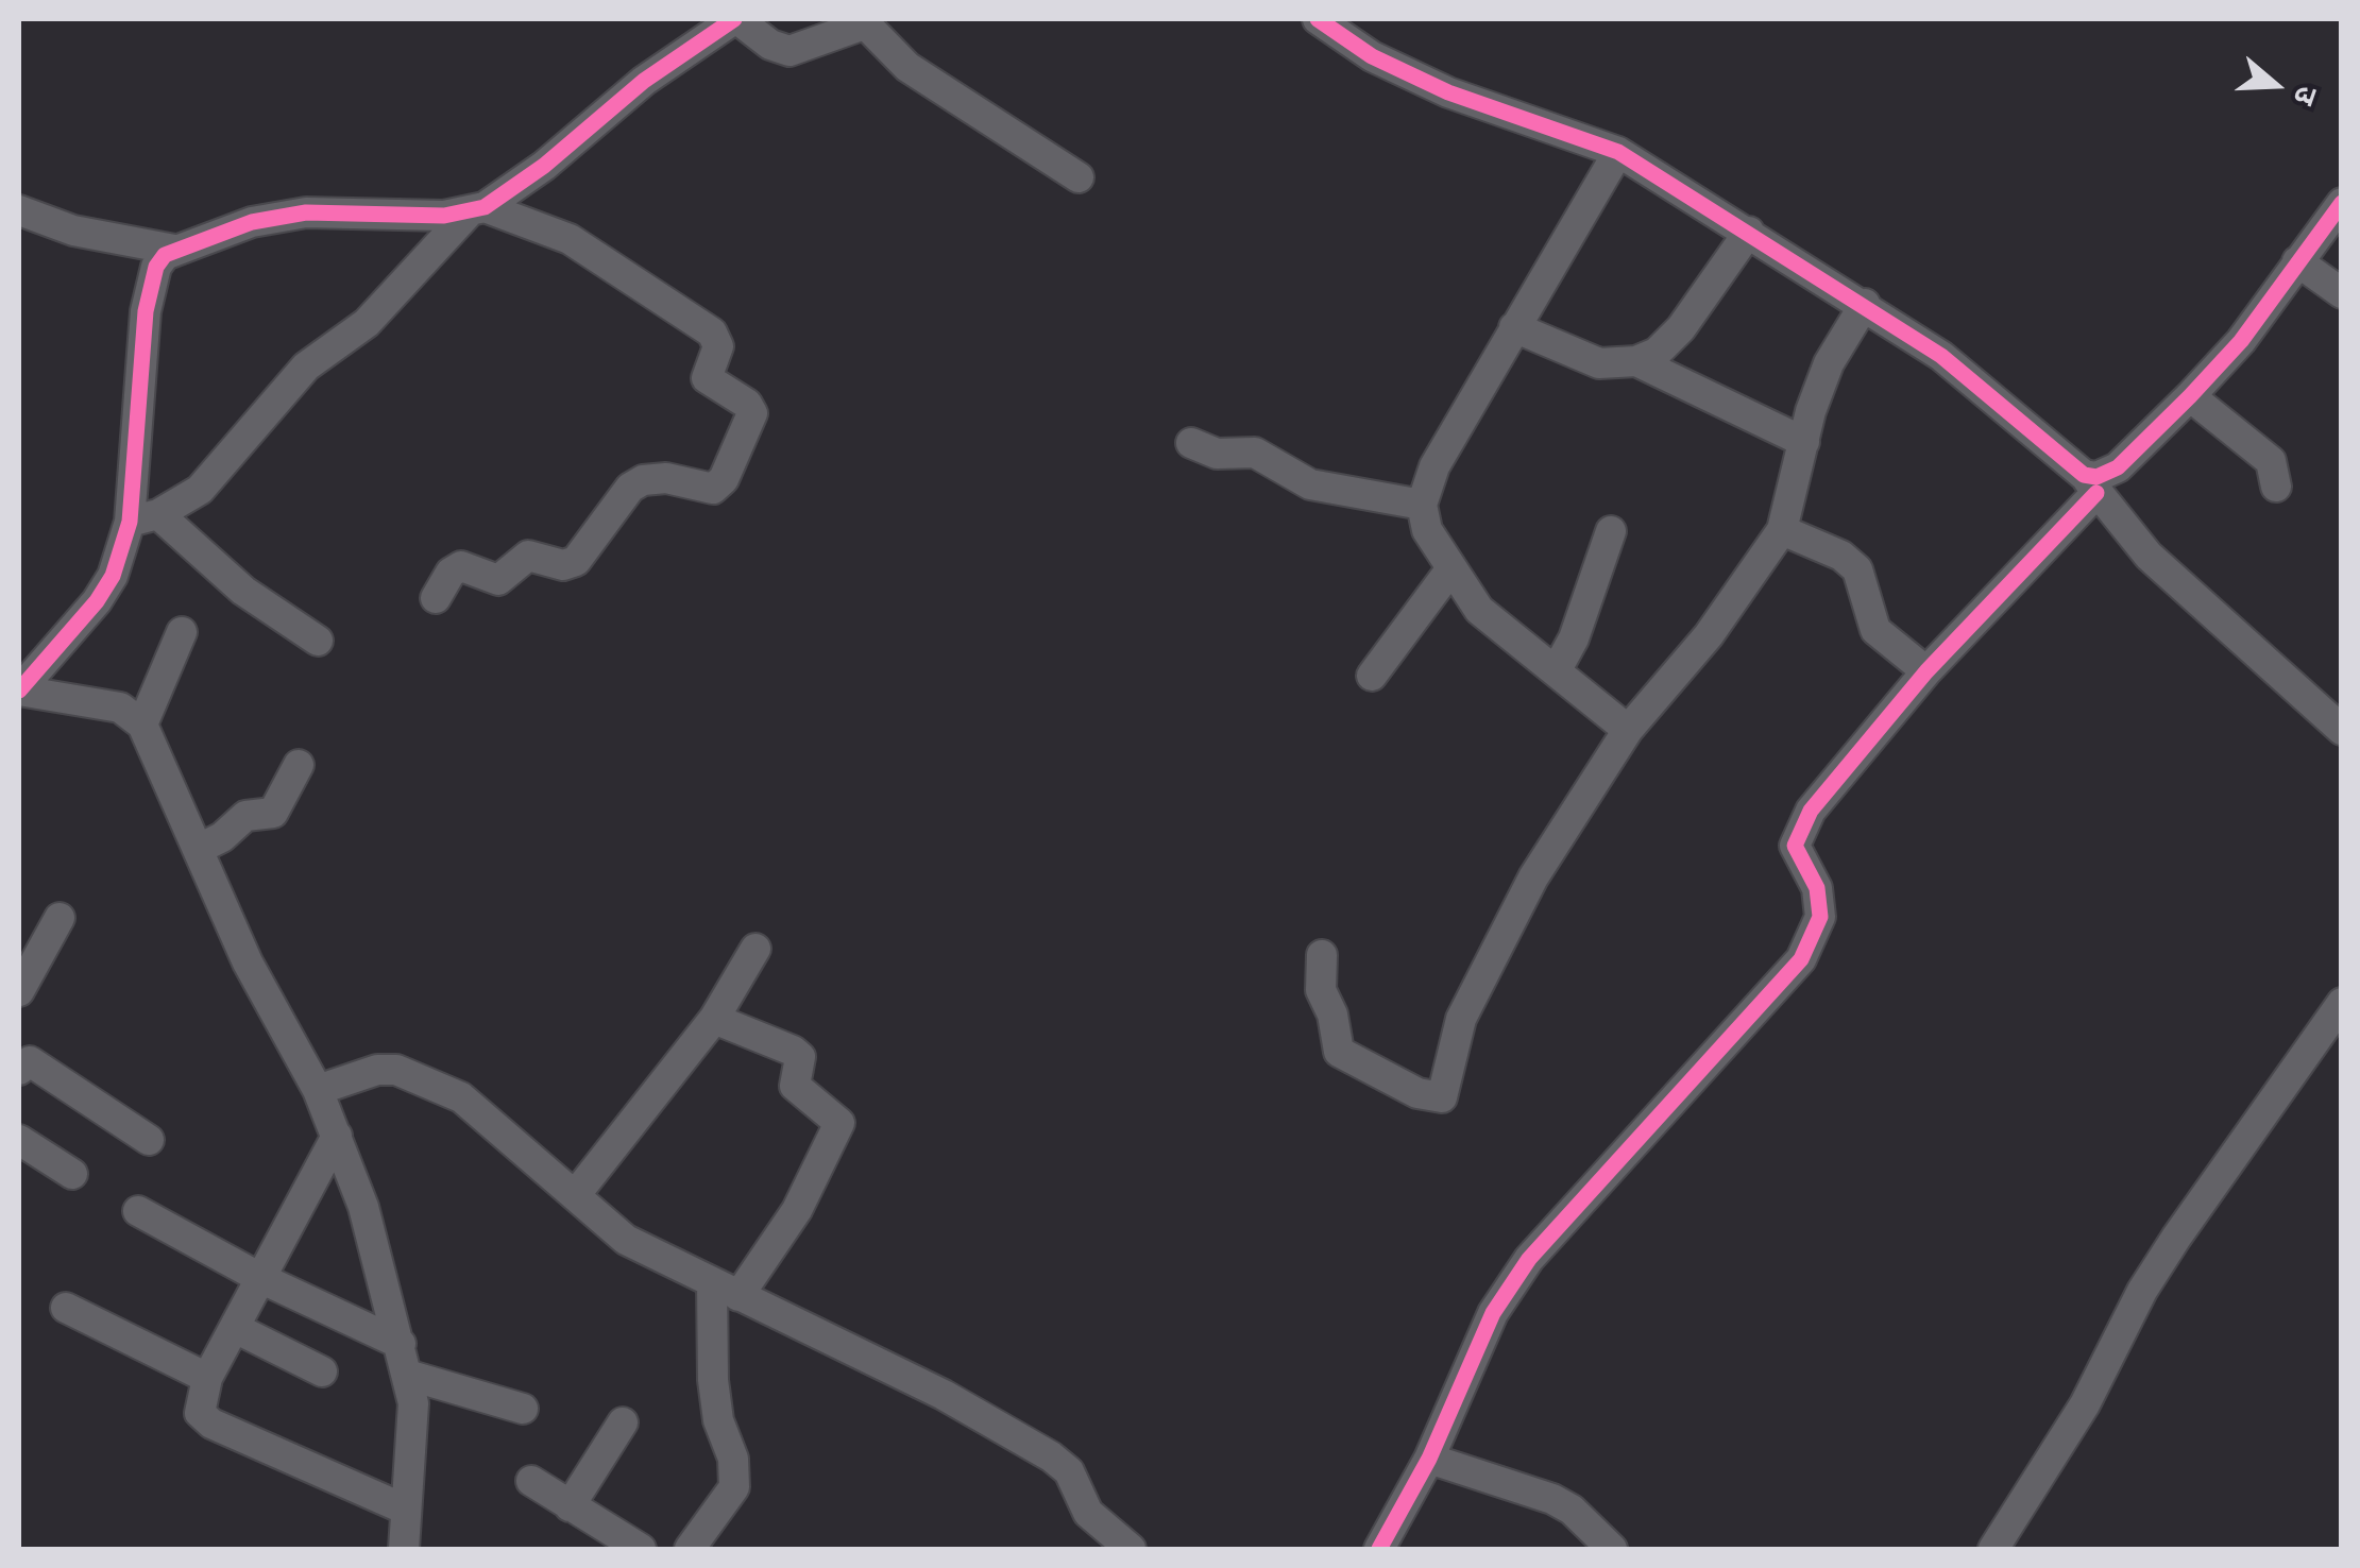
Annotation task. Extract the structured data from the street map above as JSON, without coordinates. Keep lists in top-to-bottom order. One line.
{"north":"right"}
